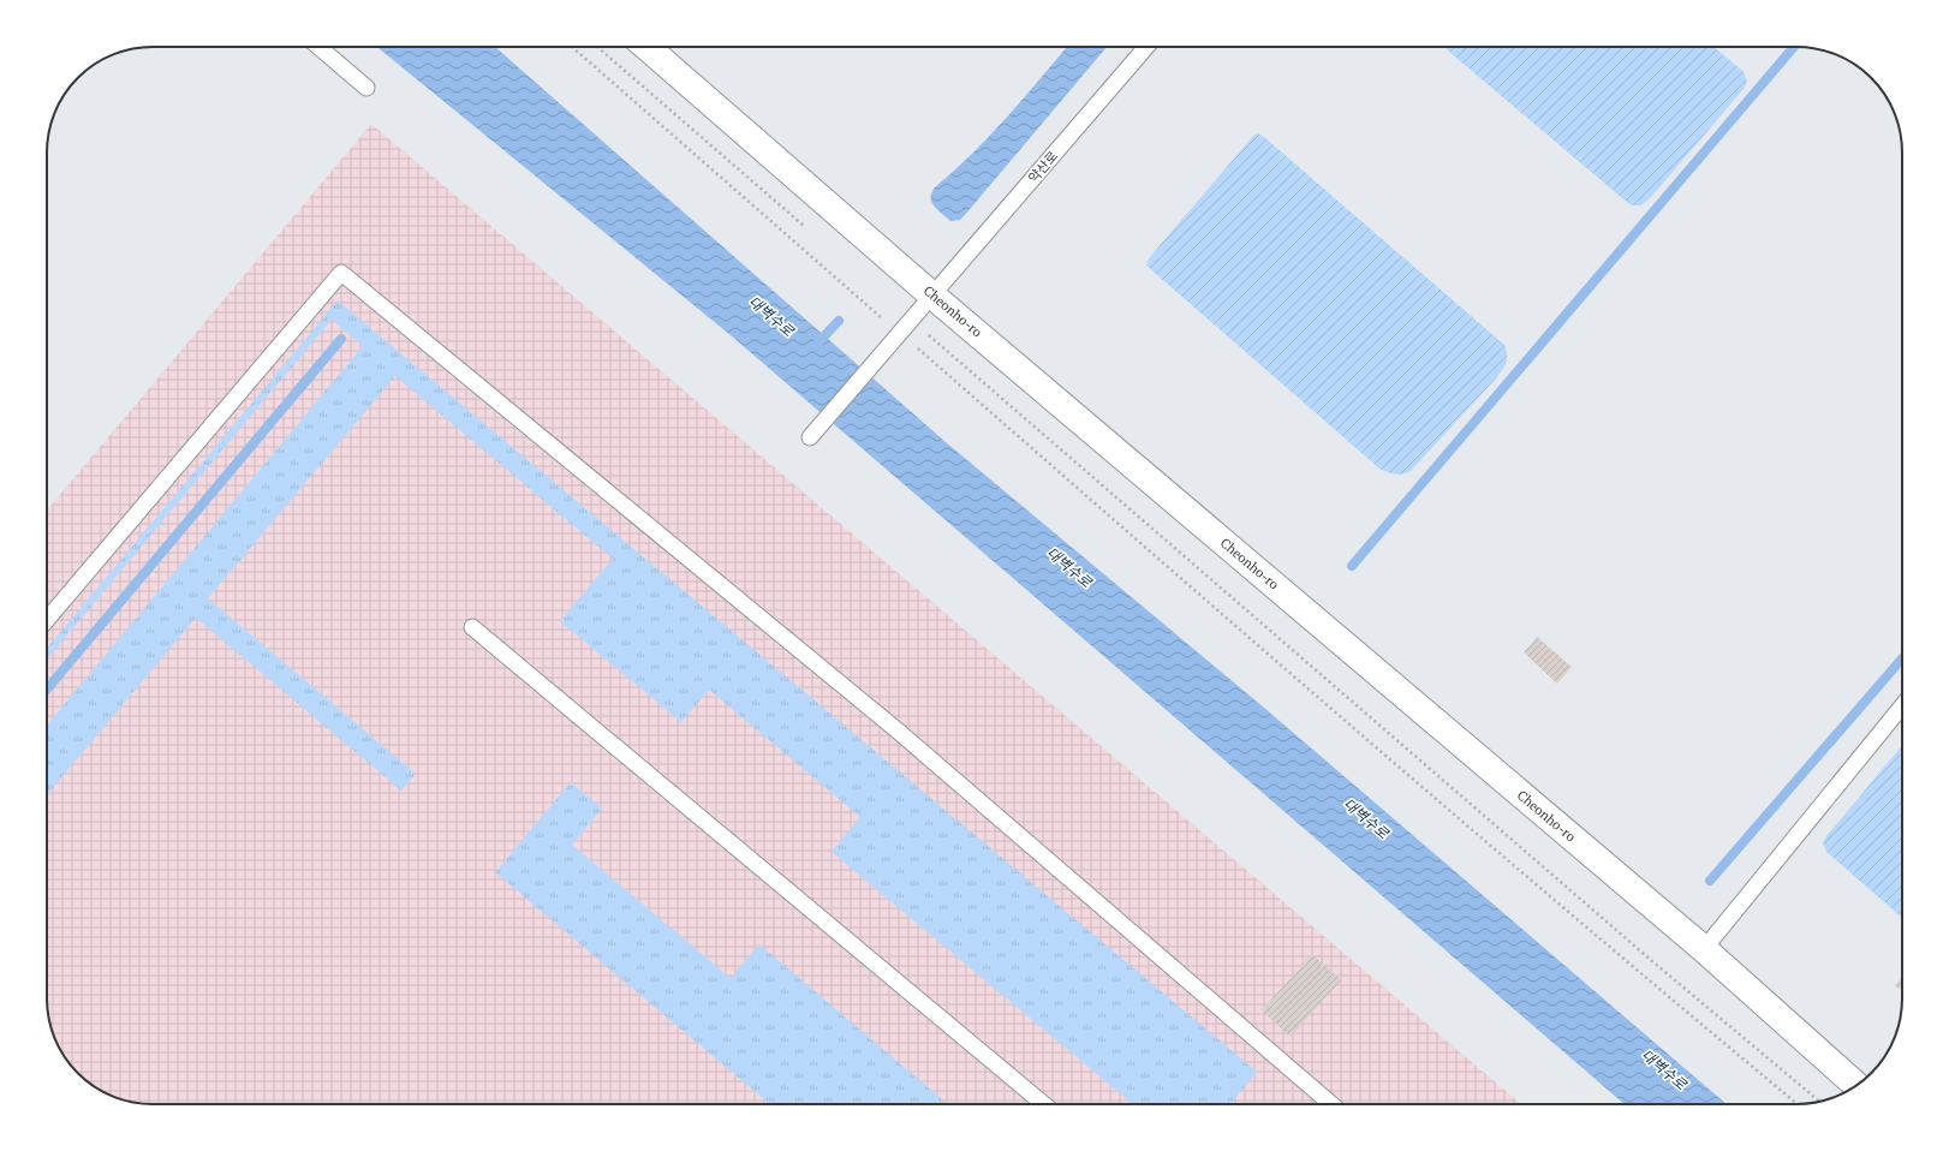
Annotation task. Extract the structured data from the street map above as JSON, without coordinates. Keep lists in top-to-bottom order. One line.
{"streets":{"street":["Cheonho-ro"],"lane":["약산로"]},"crossings":[["약산로","Cheonho-ro"]],"water":["대벽수로"]}
